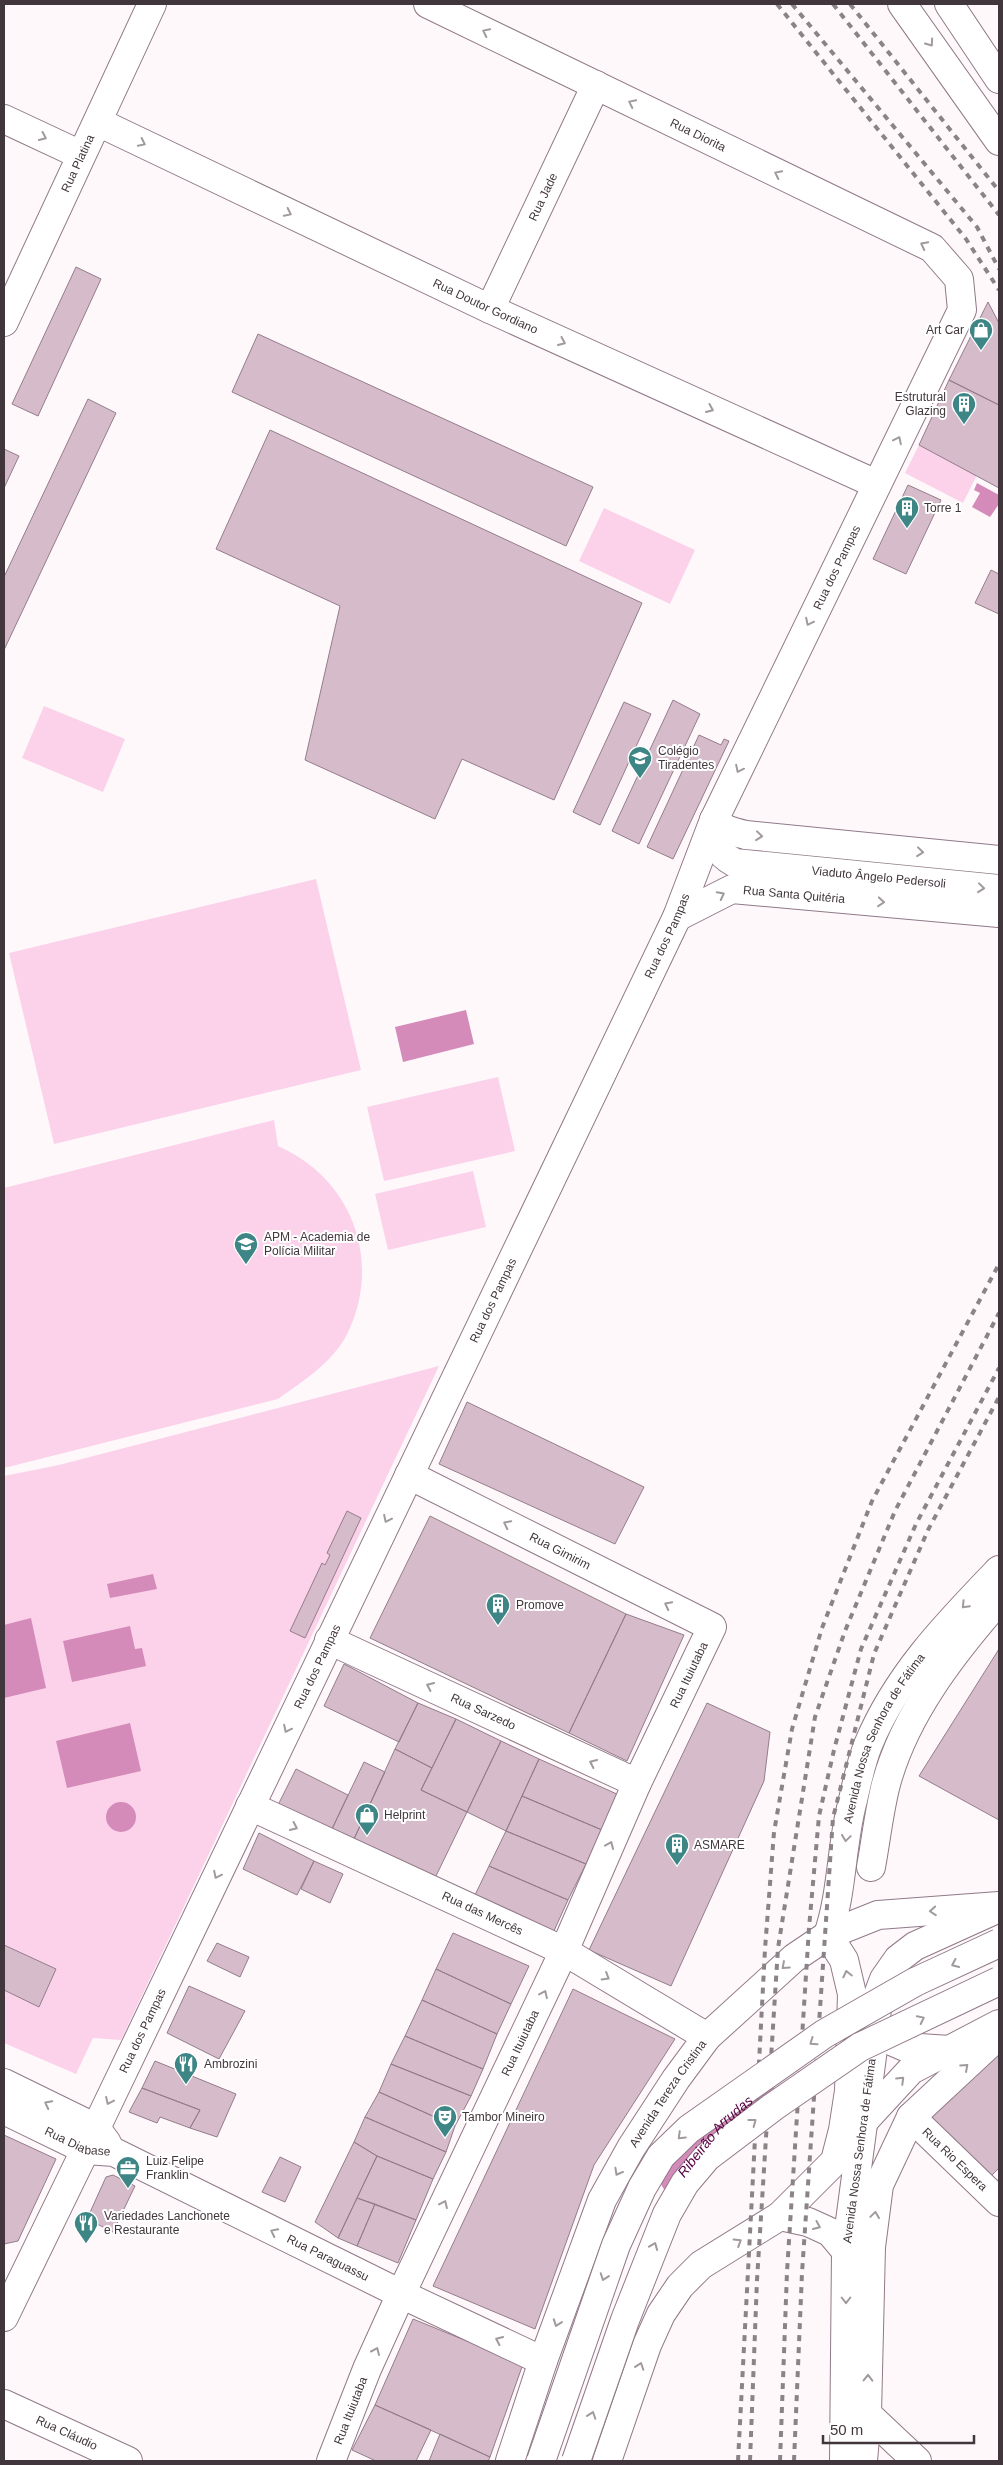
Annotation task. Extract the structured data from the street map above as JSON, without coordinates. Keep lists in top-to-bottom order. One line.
{"streets":{"main road":["Rua Diorita","Rua Platina","Rua Jade","Rua Doutor Gordiano","Rua dos Pampas","Viaduto Ângelo Pedersoli","Rua Santa Quitéria","Rua Gimirim","Rua Ituiutaba","Rua Sarzedo","Avenida Nossa Senhora de Fátima","Rua das Mercês","Avenida Tereza Cristina","Rua Diabase","Rua Rio Espera","Rua Paraguassu","Rua Cláudio"]},"crossings":[["Rua Diorita","Rua Jade"],["Rua Diorita","Rua dos Pampas"],["Rua Platina","Rua Doutor Gordiano"],["Rua Jade","Rua Doutor Gordiano"],["Rua Doutor Gordiano","Rua dos Pampas"],["Rua dos Pampas","Rua Santa Quitéria"],["Rua dos Pampas","Rua Gimirim"],["Rua dos Pampas","Rua Sarzedo"],["Rua dos Pampas","Rua das Mercês"],["Rua dos Pampas","Rua Diabase"],["Rua Gimirim","Rua Ituiutaba"],["Rua Ituiutaba","Rua Sarzedo"],["Rua Ituiutaba","Rua das Mercês"],["Rua Ituiutaba","Rua Paraguassu"],["Avenida Nossa Senhora de Fátima","Avenida Tereza Cristina"],["Avenida Nossa Senhora de Fátima","Rua Rio Espera"],["Rua das Mercês","Avenida Tereza Cristina"],["Avenida Tereza Cristina","Rua Paraguassu"],["Rua Diabase","Rua Paraguassu"]],"one_way":["Rua Diorita","Rua Doutor Gordiano","Rua Gimirim","Rua Sarzedo","Rua das Mercês","Rua Paraguassu"],"water":["Ribeirão Arrudas"],"places":{"shop":["Art Car","Helprint"],"building":["Estrutural Glazing","Torre 1","Promove","ASMARE"],"school or university":["Colégio Tiradentes","APM - Academia de Polícia Militar"],"restaurant":["Ambrozini","Variedades Lanchonete e Restaurante"],"theatre":["Tambor Mineiro"],"office":["Luiz Felipe Franklin"]},"scale_bar":"50 m"}
